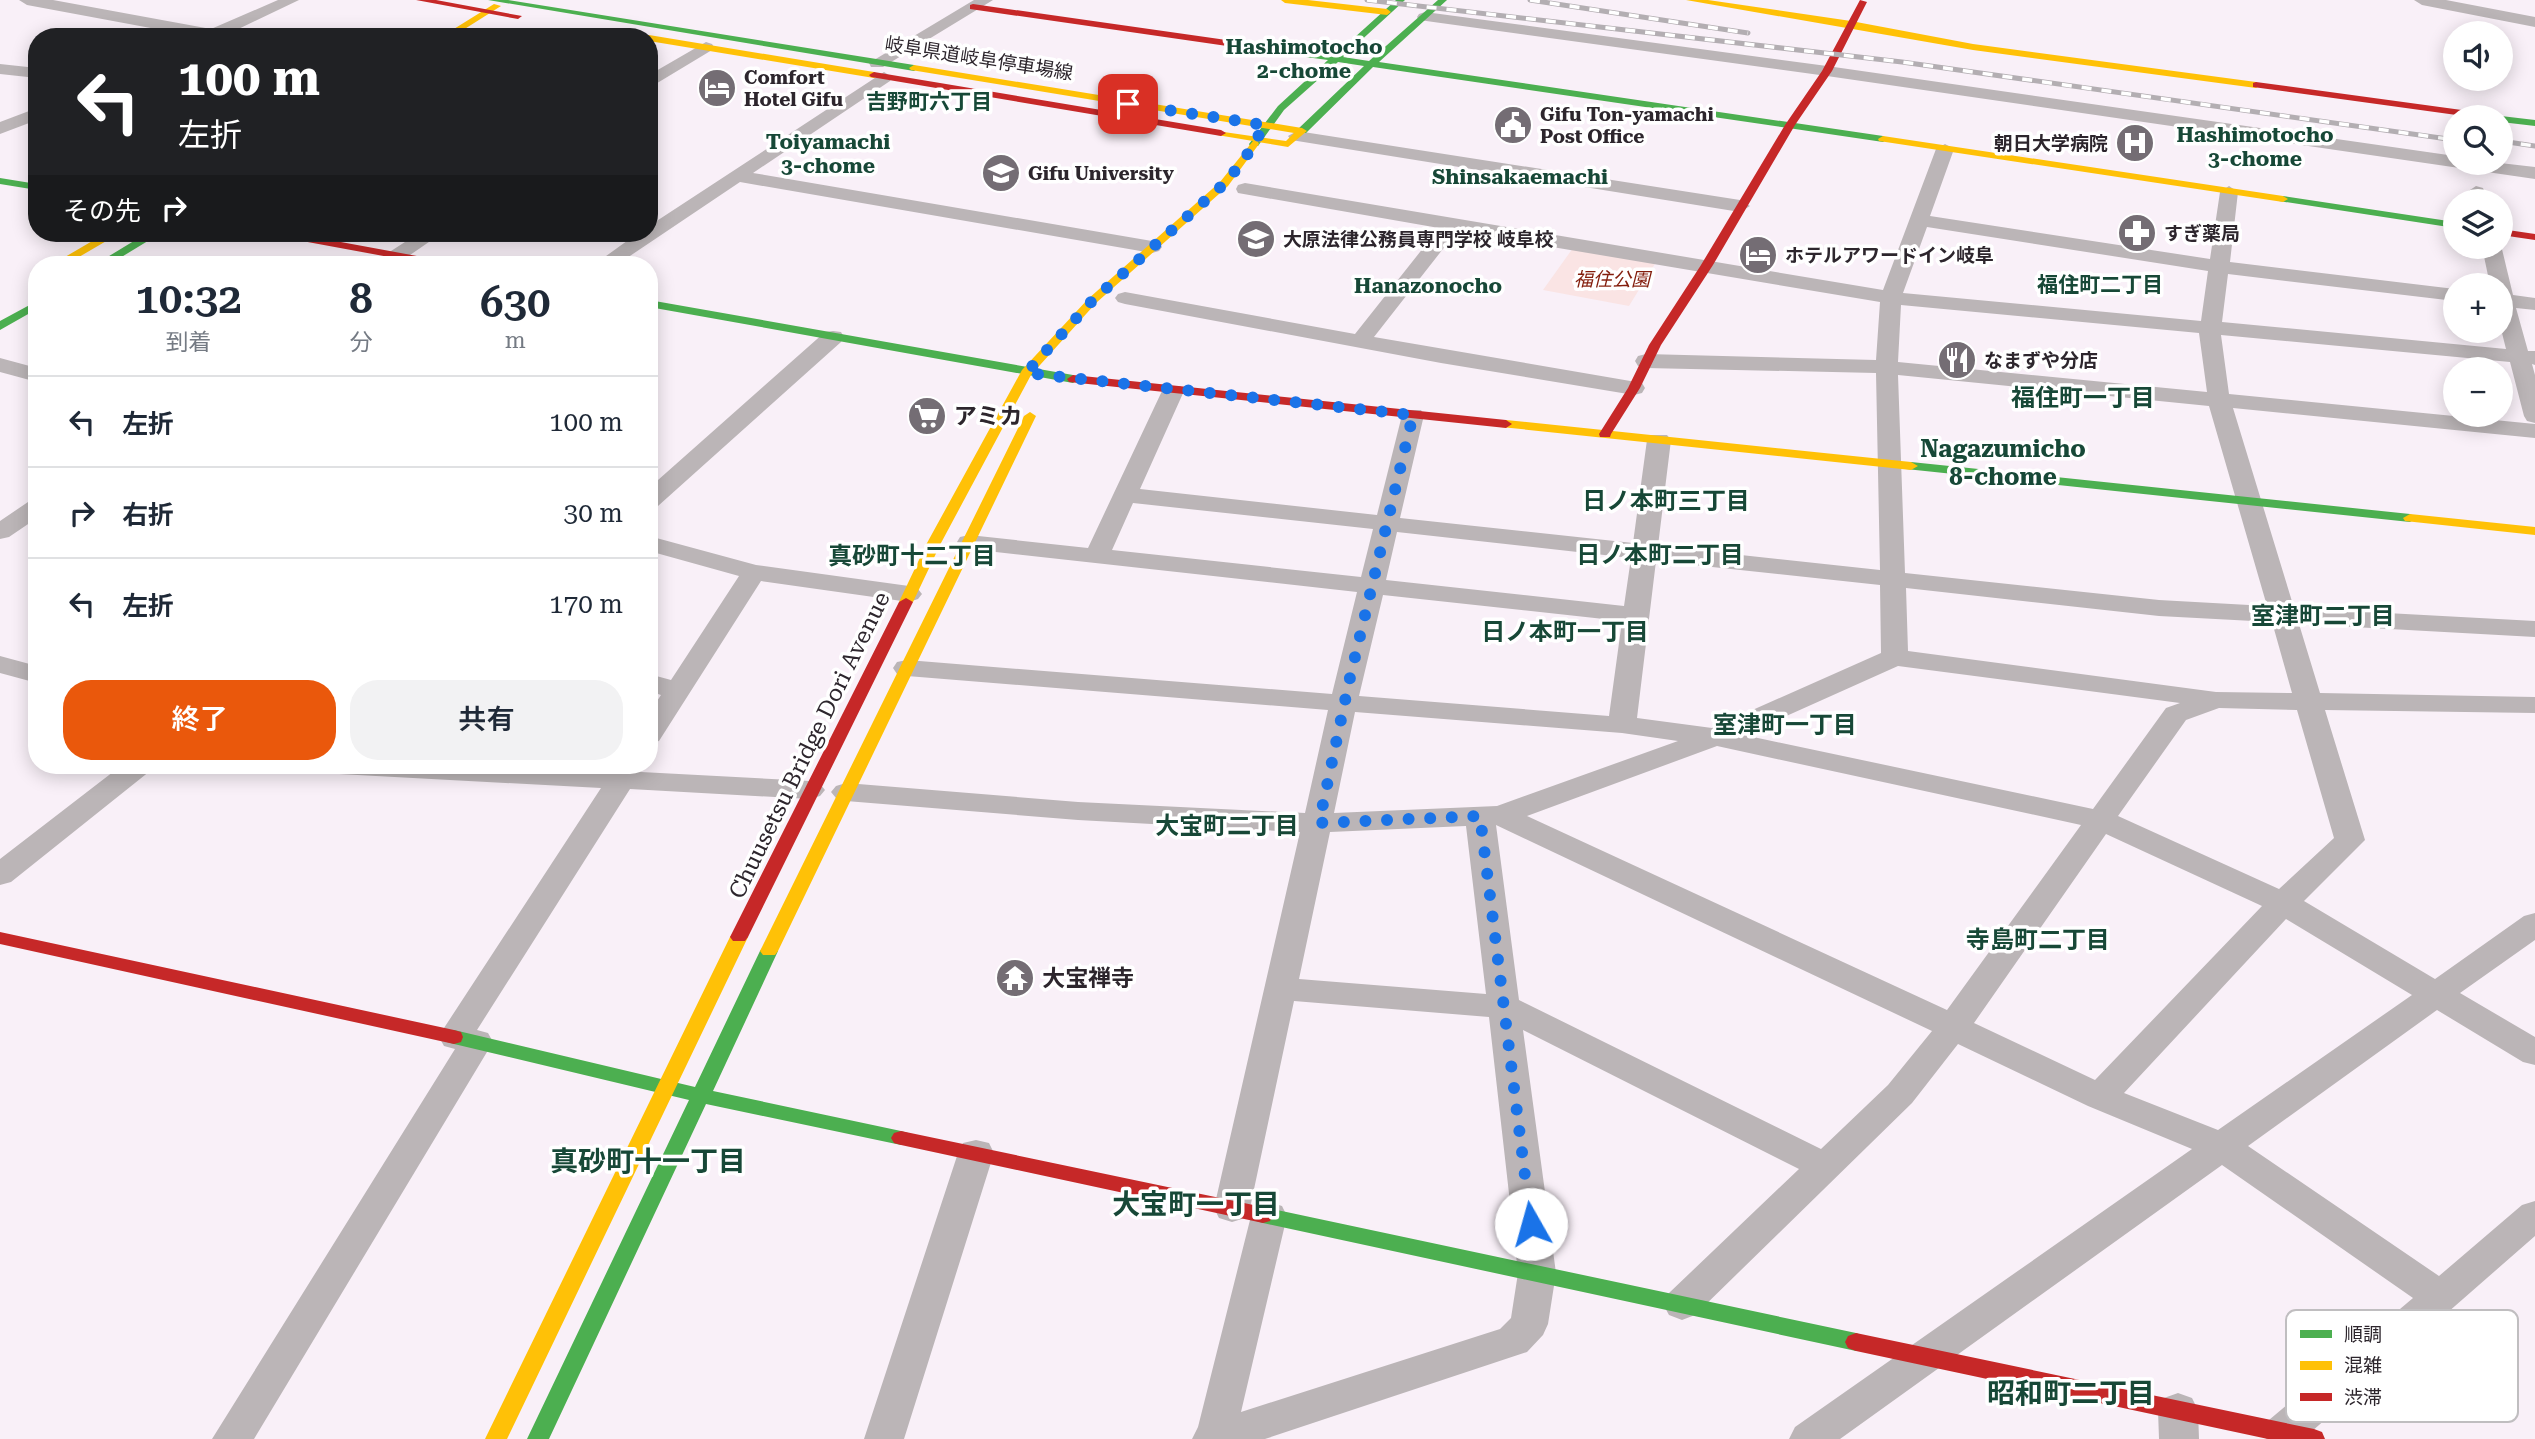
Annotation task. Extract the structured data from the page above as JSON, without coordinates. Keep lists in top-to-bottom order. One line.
{"streets":{"street":["岐阜県道岐阜停車場線","Chuusetsu Bridge Dori Avenue"]},"crossings":[["岐阜県道岐阜停車場線","Chuusetsu Bridge Dori Avenue"]],"districts":["Hashimotocho 2-chome","吉野町六丁目","Hashimotocho 3-chome","Toiyamachi 3-chome","Shinsakaemachi","福住町二丁目","Hanazonocho","福住町一丁目","Nagazumicho 8-chome","日ノ本町三丁目","日ノ本町二丁目","真砂町十二丁目","室津町二丁目","日ノ本町一丁目","室津町一丁目","大宝町二丁目","寺島町二丁目","真砂町十一丁目","大宝町一丁目","昭和町二丁目"],"parks":["福住公園"],"places":{"hotel":["Comfort Hotel Gifu","ホテルアワードイン岐阜"],"public building":["Gifu Ton-yamachi Post Office"],"hospital":["朝日大学病院"],"school or university":["Gifu University","大原法律公務員専門学校 岐阜校"],"pharmacy":["すぎ薬局"],"restaurant":["なまずや分店"],"supermarket":["アミカ"],"temple":["大宝禅寺"]},"legend":["順調","混雑","渋滞"],"page":{"map_buttons":["+","−"],"turn":["100 m","左折"],"then":"その先","eta":["10:32","到着","8","分","630","m"],"list":[{"name":"左折","value":"100 m"},{"name":"右折","value":"30 m"},{"name":"左折","value":"170 m"}],"buttons":["終了","共有"]}}
